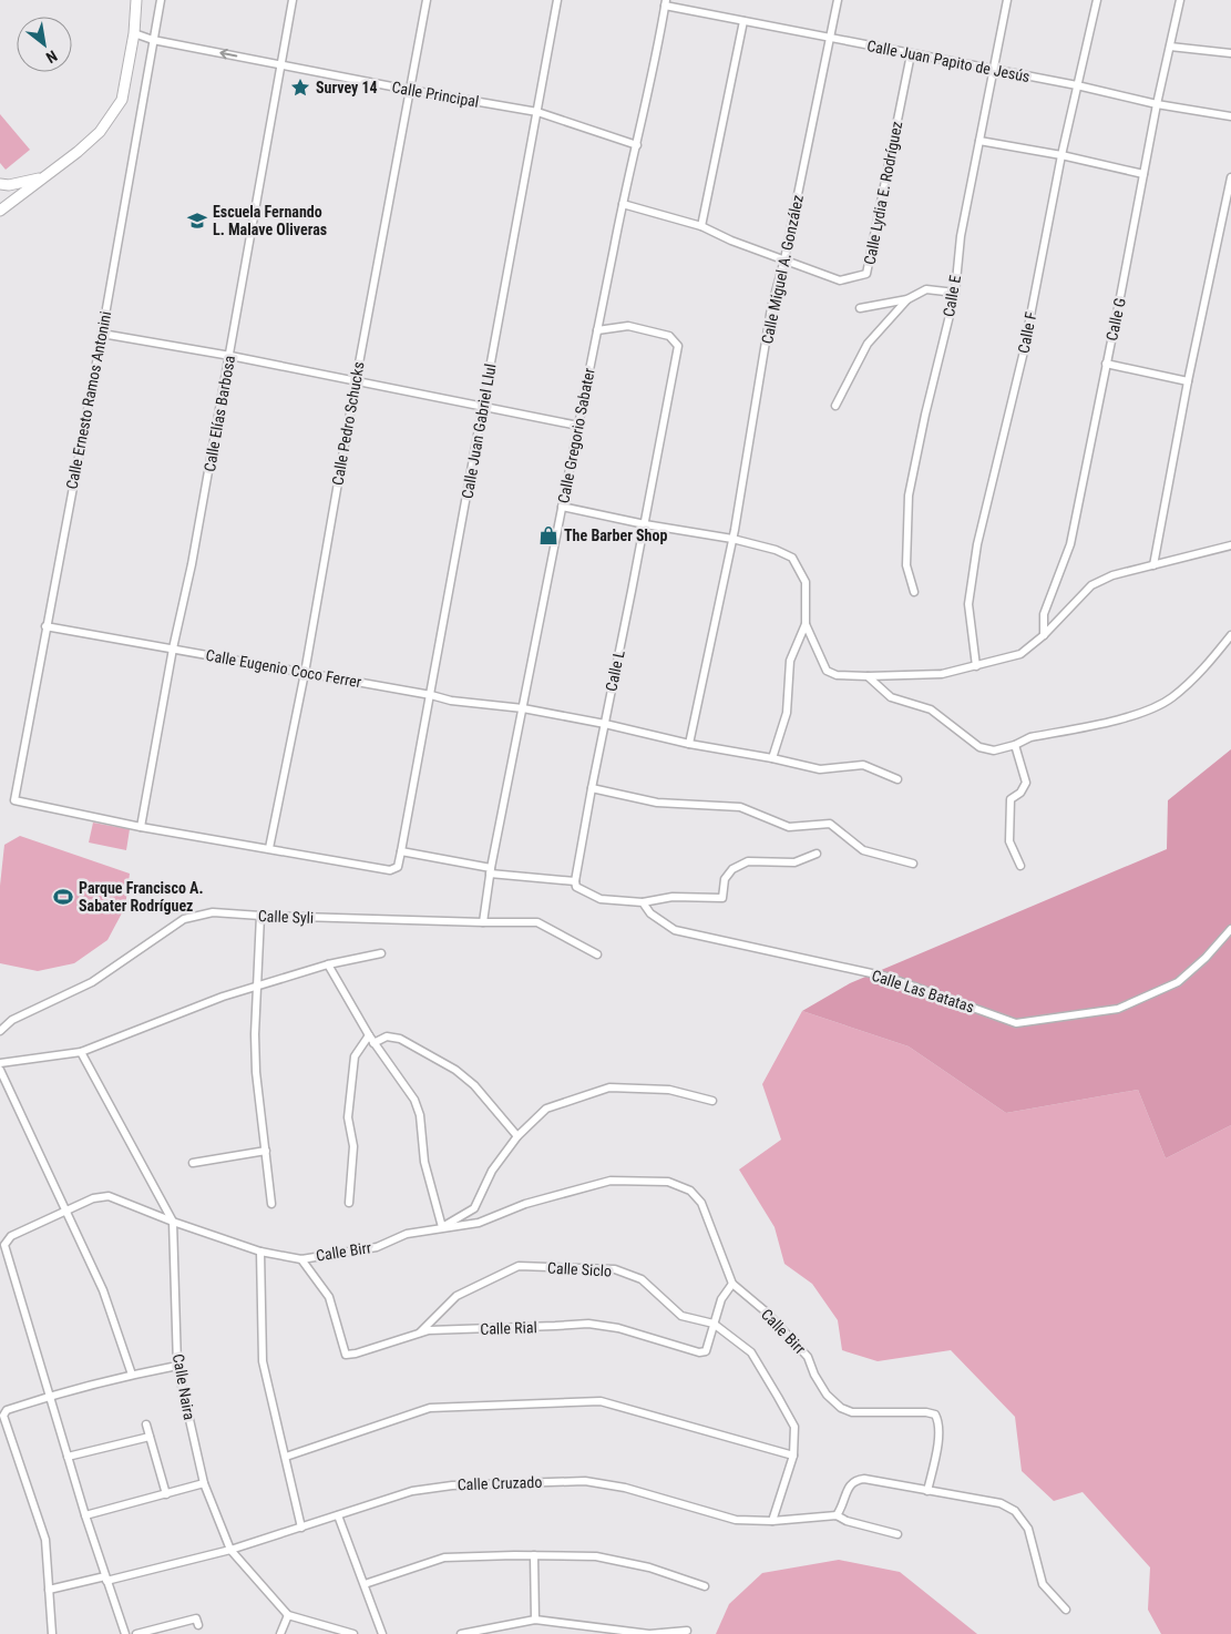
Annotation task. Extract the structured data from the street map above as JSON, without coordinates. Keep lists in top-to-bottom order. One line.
{"streets":{"street":["Calle Juan Papito de Jesús","Calle Principal","Calle Lydia E. Rodríguez","Calle Miguel A. González","Calle E","Calle G","Calle F","Calle Ernesto Ramos Antonini","Calle Elías Barbosa","Calle Pedro Schucks","Calle Juan Gabriel Llul","Calle Gregorio Sabater","Calle Eugenio Coco Ferrer","Calle L","Calle Syli","Calle Las Batatas","Calle Birr","Calle Siclo","Calle Rial","Calle Naira","Calle Cruzado"]},"crossings":[["Calle Juan Papito de Jesús","Calle Lydia E. Rodríguez"],["Calle Juan Papito de Jesús","Calle Miguel A. González"],["Calle Juan Papito de Jesús","Calle E"],["Calle Juan Papito de Jesús","Calle G"],["Calle Juan Papito de Jesús","Calle F"],["Calle Juan Papito de Jesús","Calle Gregorio Sabater"],["Calle Principal","Calle Ernesto Ramos Antonini"],["Calle Principal","Calle Elías Barbosa"],["Calle Principal","Calle Pedro Schucks"],["Calle Principal","Calle Juan Gabriel Llul"],["Calle Principal","Calle Gregorio Sabater"],["Calle Lydia E. Rodríguez","Calle Miguel A. González"],["Calle Lydia E. Rodríguez","Calle Gregorio Sabater"],["Calle Miguel A. González","Calle Eugenio Coco Ferrer"],["Calle Ernesto Ramos Antonini","Calle Elías Barbosa"],["Calle Ernesto Ramos Antonini","Calle Eugenio Coco Ferrer"],["Calle Elías Barbosa","Calle Eugenio Coco Ferrer"],["Calle Pedro Schucks","Calle Juan Gabriel Llul"],["Calle Pedro Schucks","Calle Eugenio Coco Ferrer"],["Calle Juan Gabriel Llul","Calle Eugenio Coco Ferrer"],["Calle Gregorio Sabater","Calle Eugenio Coco Ferrer"],["Calle Gregorio Sabater","Calle L"],["Calle Gregorio Sabater","Calle Syli"],["Calle Eugenio Coco Ferrer","Calle L"],["Calle Birr","Calle Rial"],["Calle Birr","Calle Naira"],["Calle Birr","Calle Cruzado"],["Calle Siclo","Calle Rial"],["Calle Siclo","Calle Cruzado"],["Calle Naira","Calle Cruzado"]],"places":{"place":["Survey 14"],"school or university":["Escuela Fernando L. Malave Oliveras"],"shop":["The Barber Shop"],"sports":["Parque Francisco A. Sabater Rodríguez"]},"north":"bottom right"}
